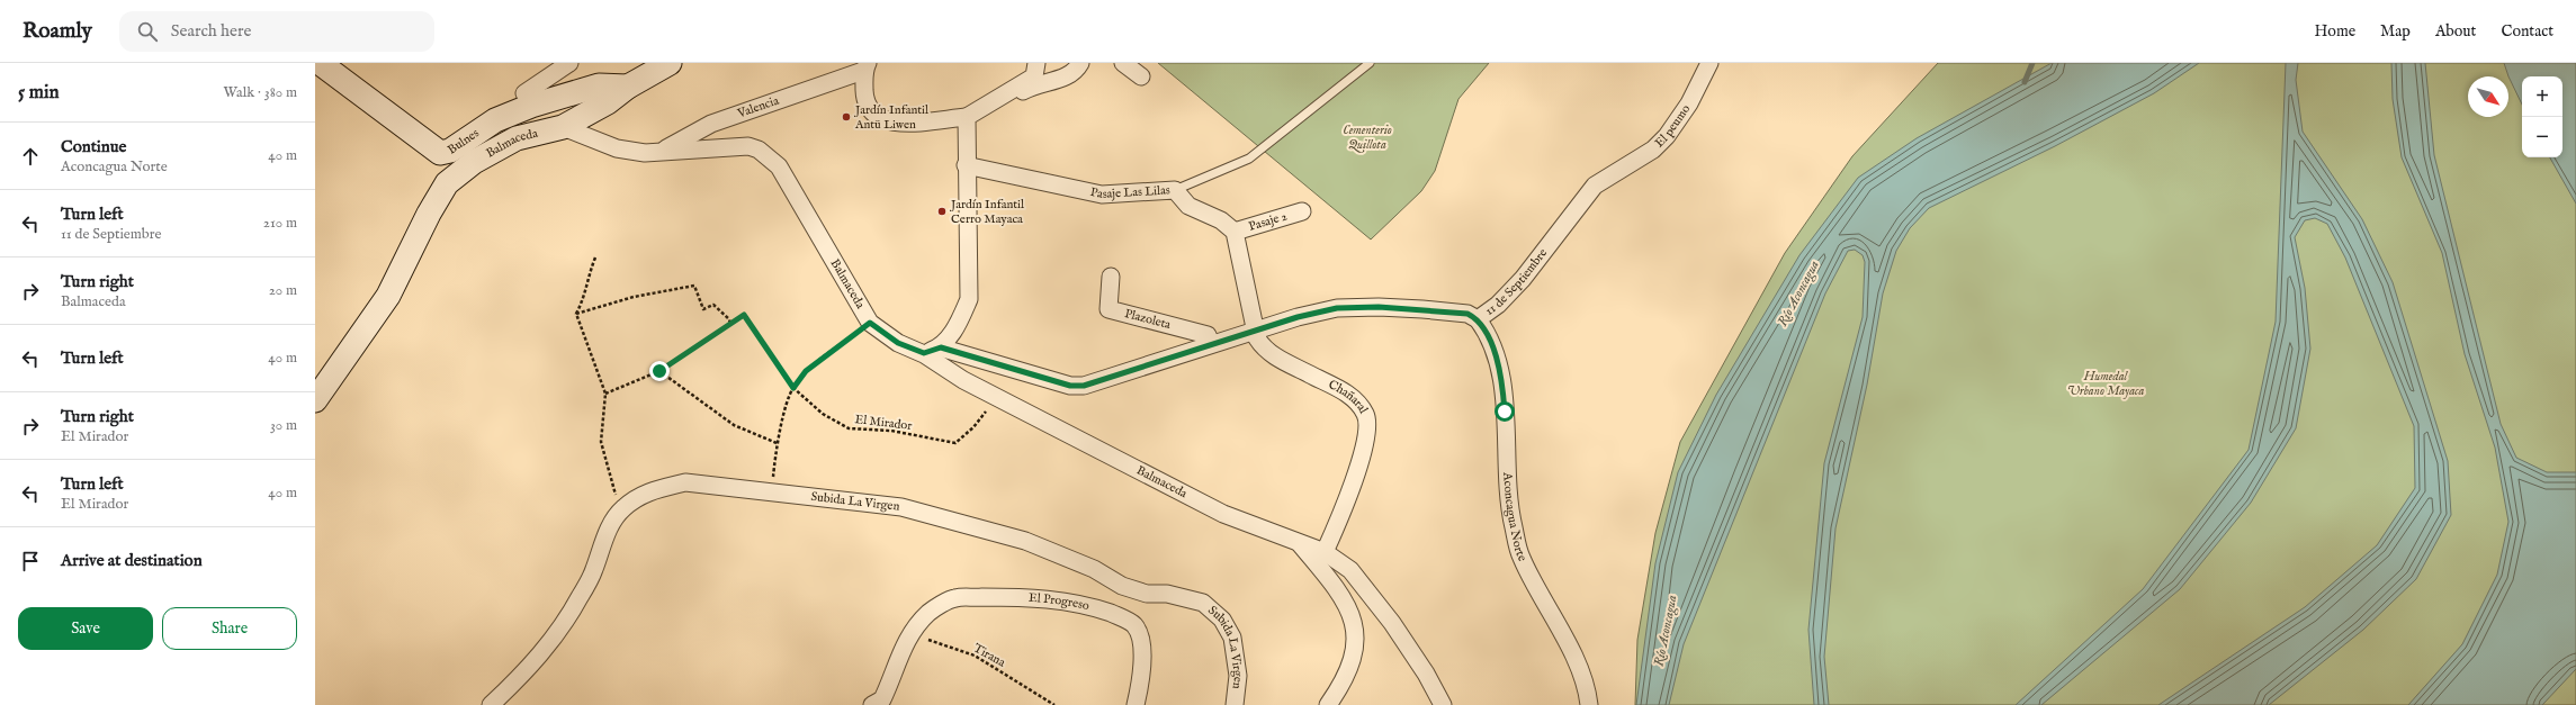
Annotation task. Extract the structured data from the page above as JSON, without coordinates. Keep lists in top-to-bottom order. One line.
{"streets":{"street":["Valencia","El peumo","Bulnes","Balmaceda","Pasaje Las Lilas","Pasaje 2","11 de Septiembre","Plazoleta","Chañaral","Subida La Virgen","Aconcagua Norte","El Progreso"],"path":["El Mirador","Tirana"]},"crossings":[["Valencia","Balmaceda"],["El peumo","11 de Septiembre"],["Balmaceda","Chañaral"],["Balmaceda","El Mirador"],["Pasaje Las Lilas","Pasaje 2"],["11 de Septiembre","Plazoleta"],["11 de Septiembre","Chañaral"],["11 de Septiembre","Aconcagua Norte"],["El Progreso","Tirana"]],"water":["Río Aconcagua"],"parks":["Cementerio Quillota","Humedal Urbano Mayaca"],"places":["Jardín Infantil Antü Liwen","Jardín Infantil Cerro Mayaca"],"north":"bottom right","page":{"header":"Roamly","search":"Search here","nav":["Home","Map","About","Contact"],"heading":["5 min","Walk · 380 m"],"map_buttons":["+","−"],"list":[["Continue","Aconcagua Norte","40 m"],["Turn left","11 de Septiembre","210 m"],["Turn right","Balmaceda","20 m"],["Turn left","40 m"],["Turn right","El Mirador","30 m"],["Turn left","El Mirador","40 m"],"Arrive at destination"],"buttons":["Save","Share"]}}
